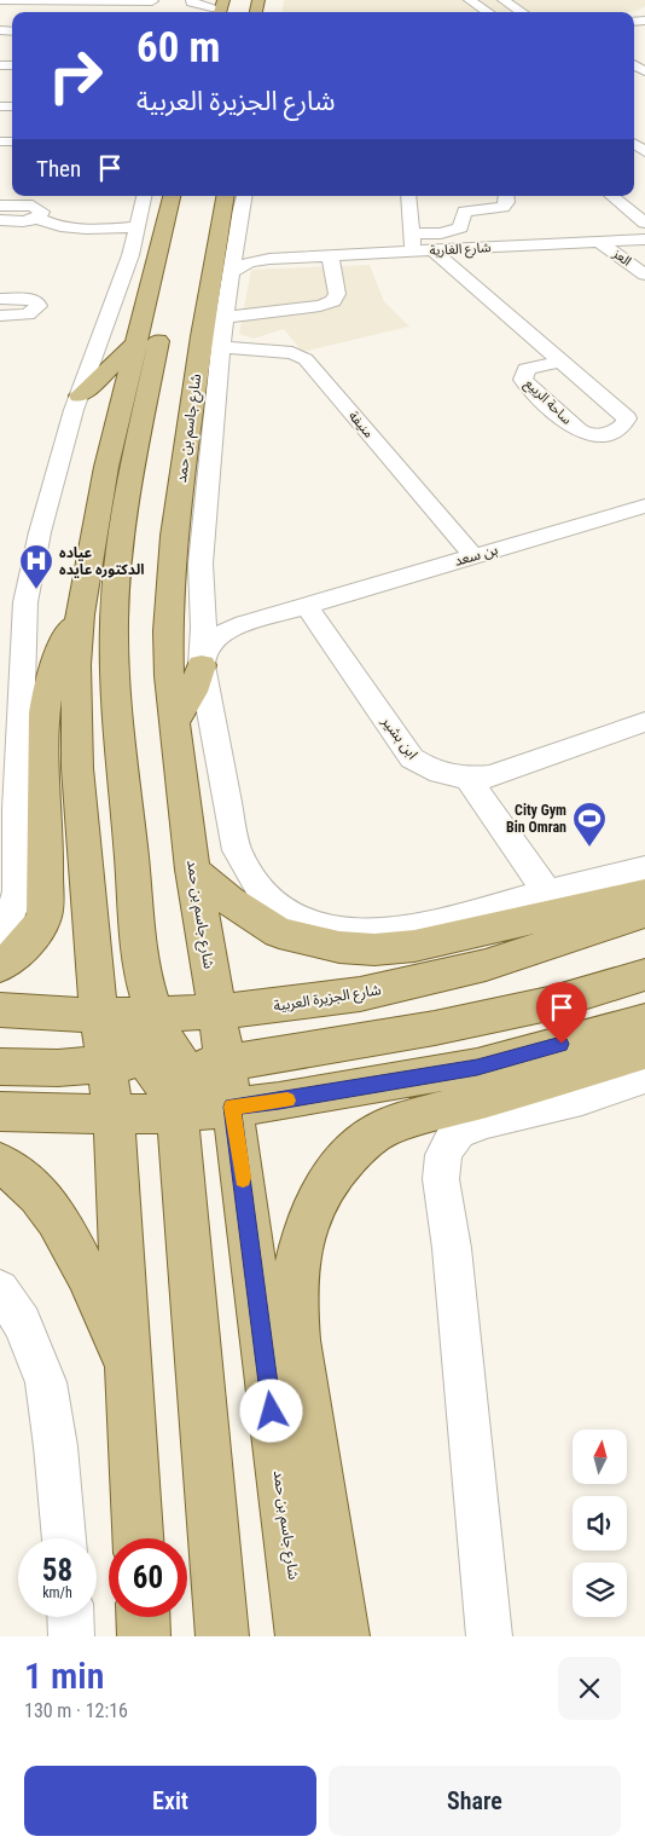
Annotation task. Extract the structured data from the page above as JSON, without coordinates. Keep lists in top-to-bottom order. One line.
{"streets":{"main road":["شارع جاسم بن حمد","شارع الجزيرة العربية"],"street":["شارع الغارية","العز","ساحة الربيع","منيفة","بن سعد","ابن بشير"]},"crossings":[["شارع الغارية","العز"],["شارع الغارية","ساحة الربيع"],["شارع الغارية","شارع جاسم بن حمد"],["منيفة","شارع جاسم بن حمد"],["منيفة","بن سعد"],["شارع جاسم بن حمد","شارع الجزيرة العربية"],["بن سعد","ابن بشير"]],"places":{"hospital":["عياده الدكتوره عايده"],"sports":["City Gym Bin Omran"]},"north":"top","page":{"turn":["60 m","شارع الجزيرة العربية"],"then":"Then","speed":"58 km/h","limit":"60","heading":["1 min","130 m · 12:16"],"buttons":["Exit","Share"]}}
